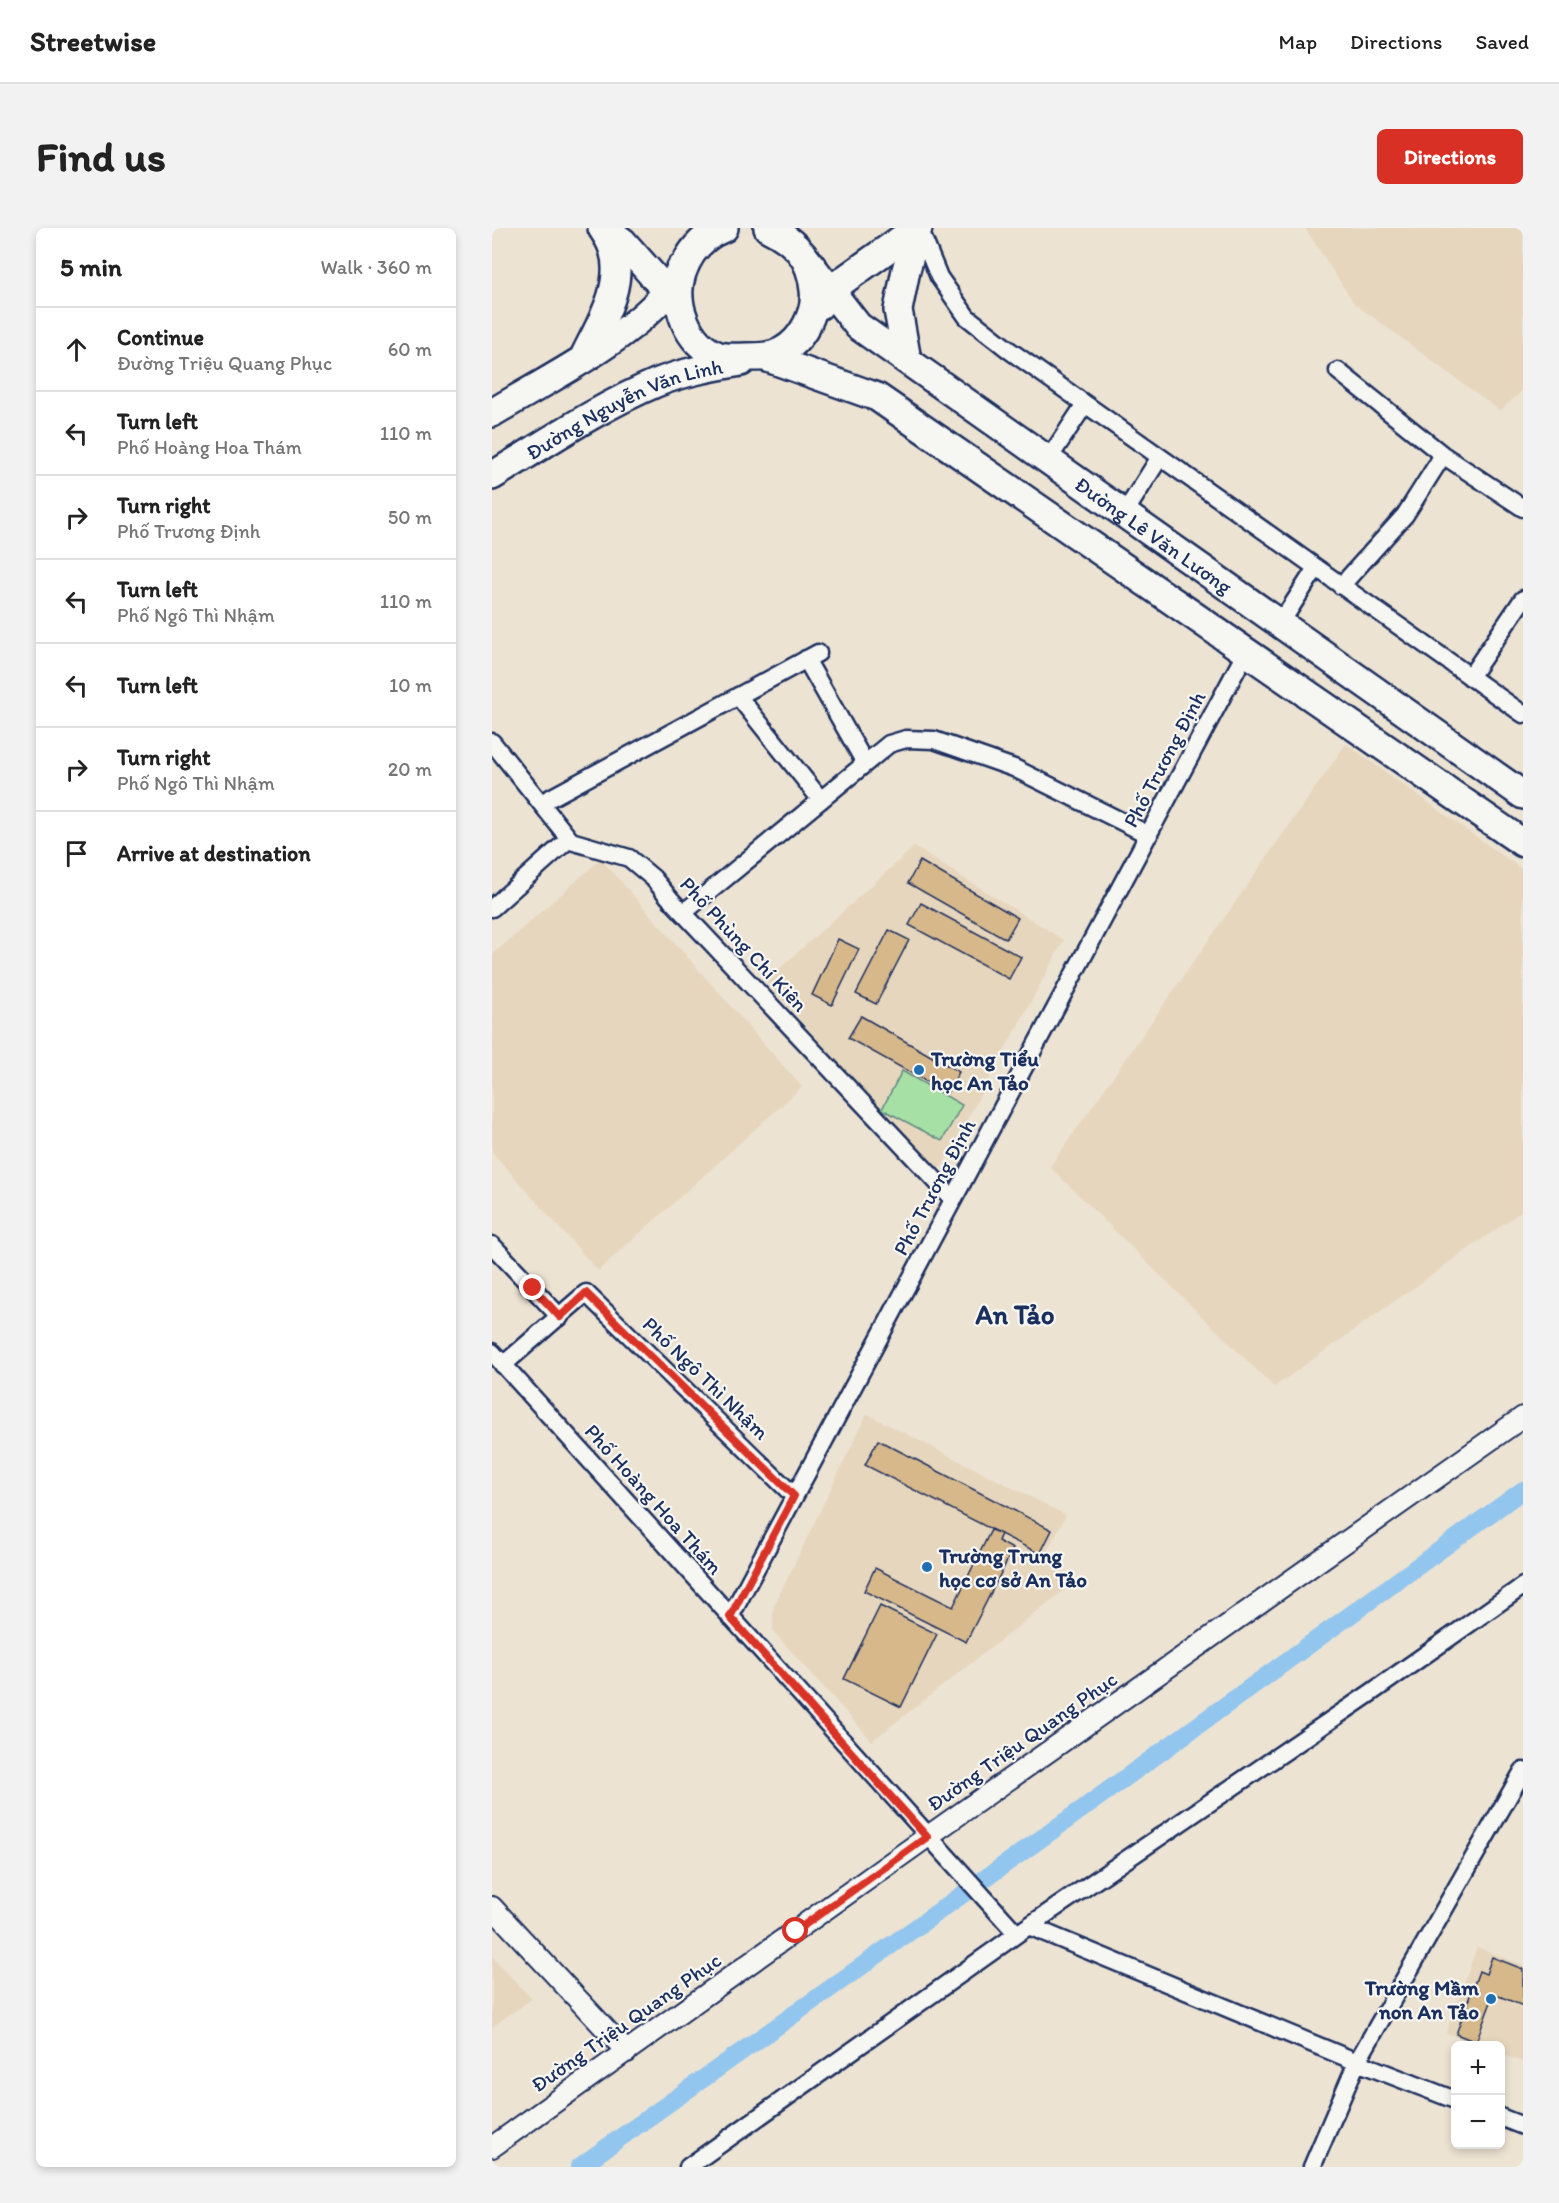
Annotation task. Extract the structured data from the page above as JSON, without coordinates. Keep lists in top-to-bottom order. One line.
{"streets":{"highway":["Đường Nguyễn Văn Linh","Đường Lê Văn Lương"],"street":["Phố Trương Định","Phố Phùng Chí Kiên","Phố Ngô Thì Nhậm","Phố Hoàng Hoa Thám","Đường Triệu Quang Phục"]},"crossings":[["Đường Nguyễn Văn Linh","Đường Lê Văn Lương"],["Đường Lê Văn Lương","Phố Trương Định"],["Phố Trương Định","Phố Phùng Chí Kiên"],["Phố Trương Định","Phố Ngô Thì Nhậm"],["Phố Trương Định","Phố Hoàng Hoa Thám"],["Phố Hoàng Hoa Thám","Đường Triệu Quang Phục"]],"districts":["An Tảo"],"places":["Trường Tiểu học An Tảo","Trường Trung học cơ sở An Tảo","Trường Mầm non An Tảo"],"page":{"header":"Streetwise","nav":["Map","Directions","Saved"],"buttons":"Directions","title":"Find us","heading":["5 min","Walk · 360 m"],"list":[["Continue","Đường Triệu Quang Phục","60 m"],["Turn left","Phố Hoàng Hoa Thám","110 m"],["Turn right","Phố Trương Định","50 m"],["Turn left","Phố Ngô Thì Nhậm","110 m"],["Turn left","10 m"],["Turn right","Phố Ngô Thì Nhậm","20 m"],"Arrive at destination"],"map_buttons":["+","−"]}}
